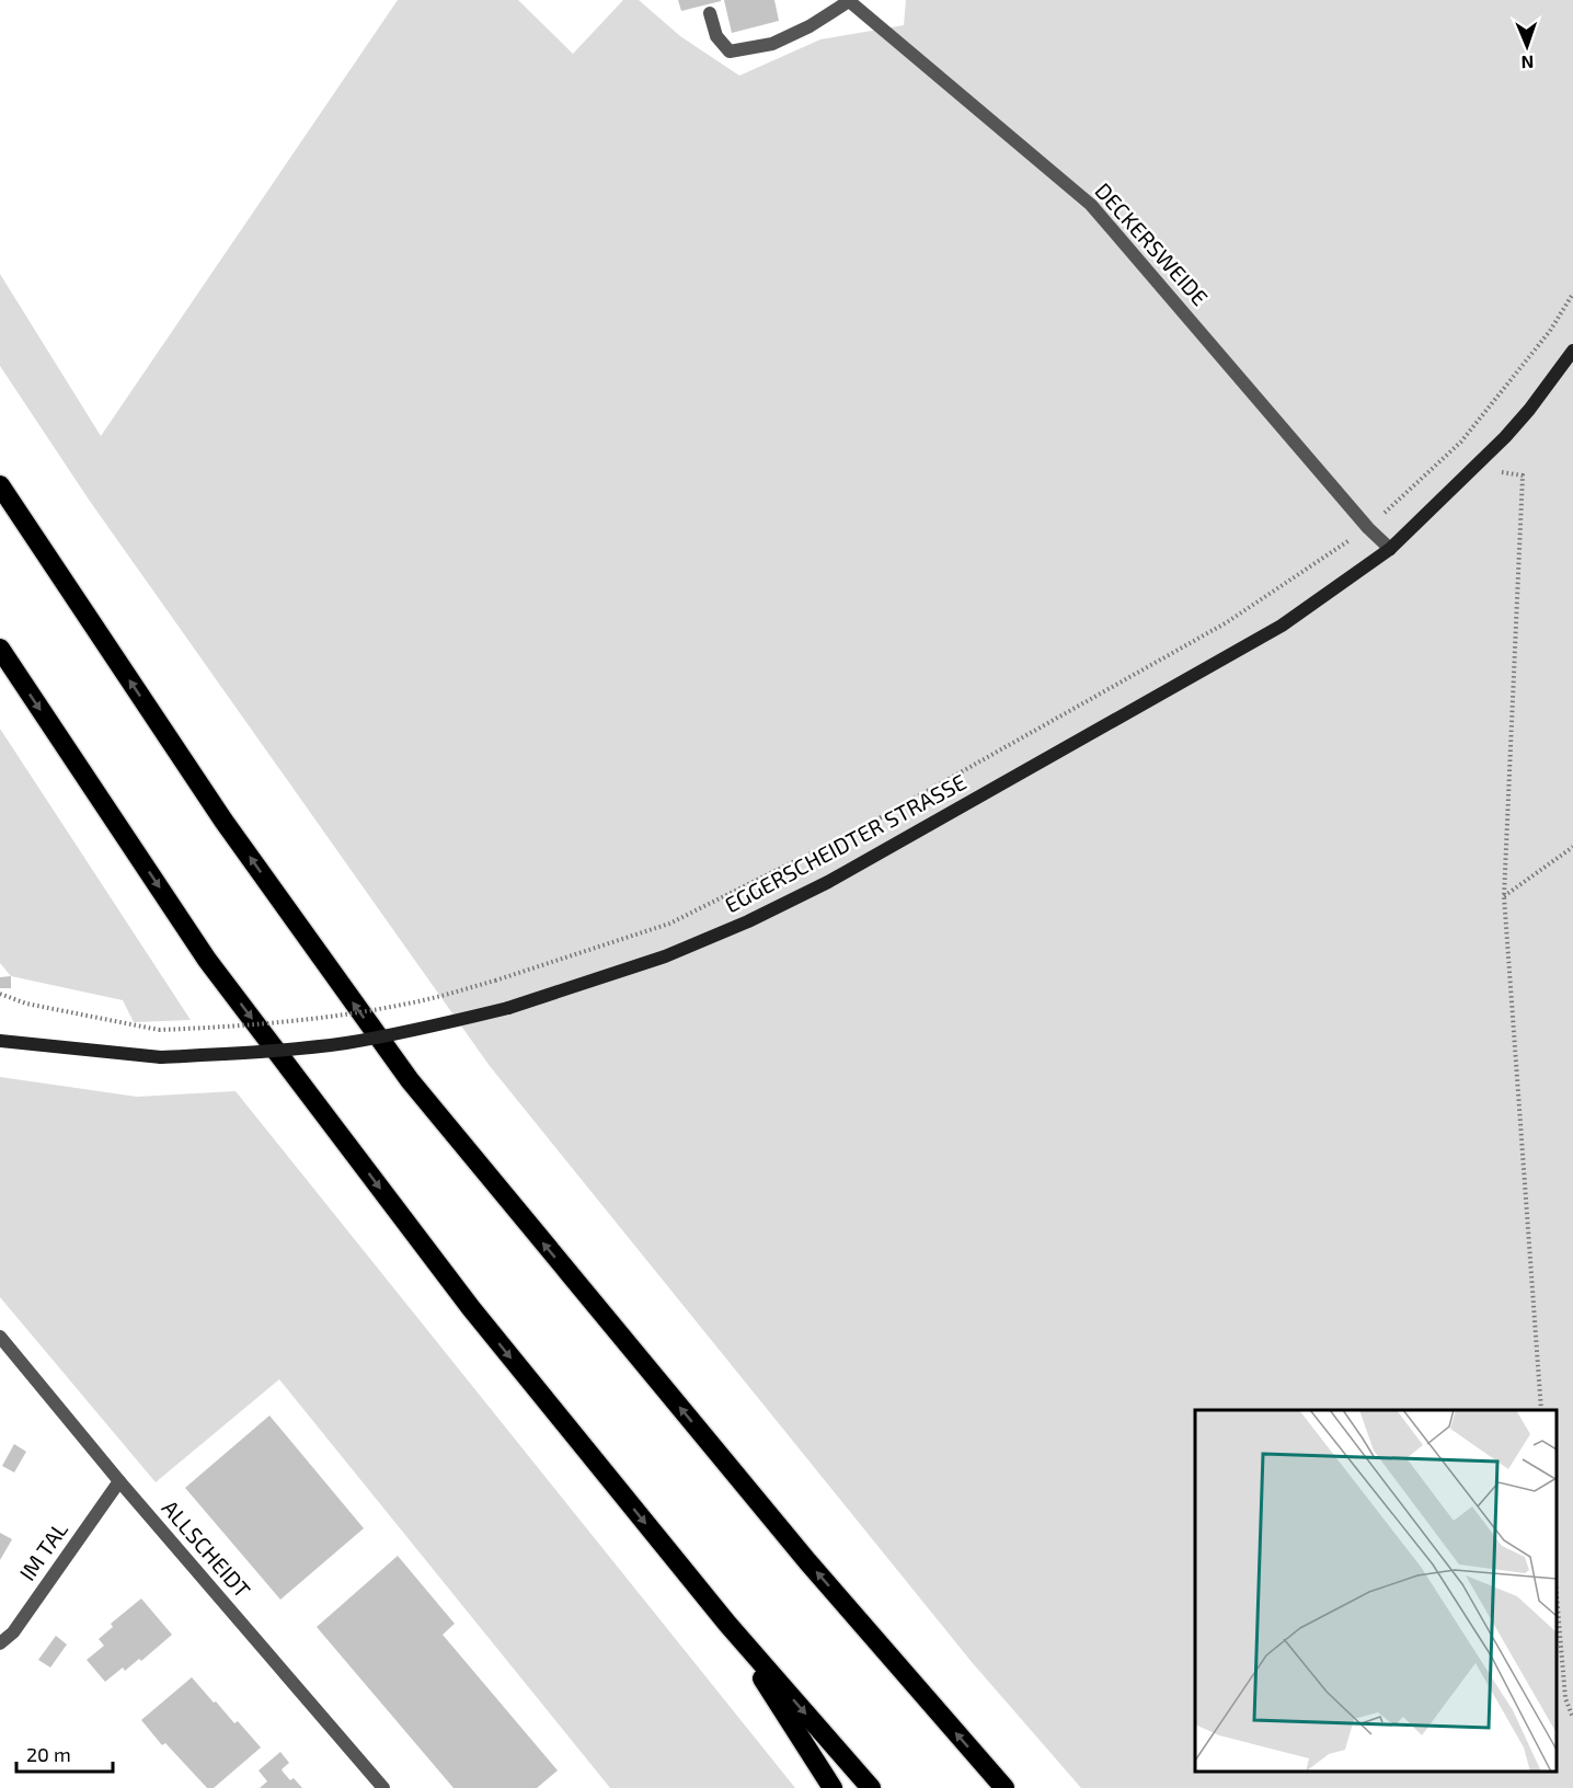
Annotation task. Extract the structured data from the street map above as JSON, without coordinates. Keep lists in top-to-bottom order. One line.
{"streets":{"street":["DECKERSWEIDE","EGGERSCHEIDTER STRASSE","ALLSCHEIDT","IM TAL"]},"crossings":[["DECKERSWEIDE","EGGERSCHEIDTER STRASSE"],["ALLSCHEIDT","IM TAL"]],"scale_bar":"20 m","north":"bottom"}
